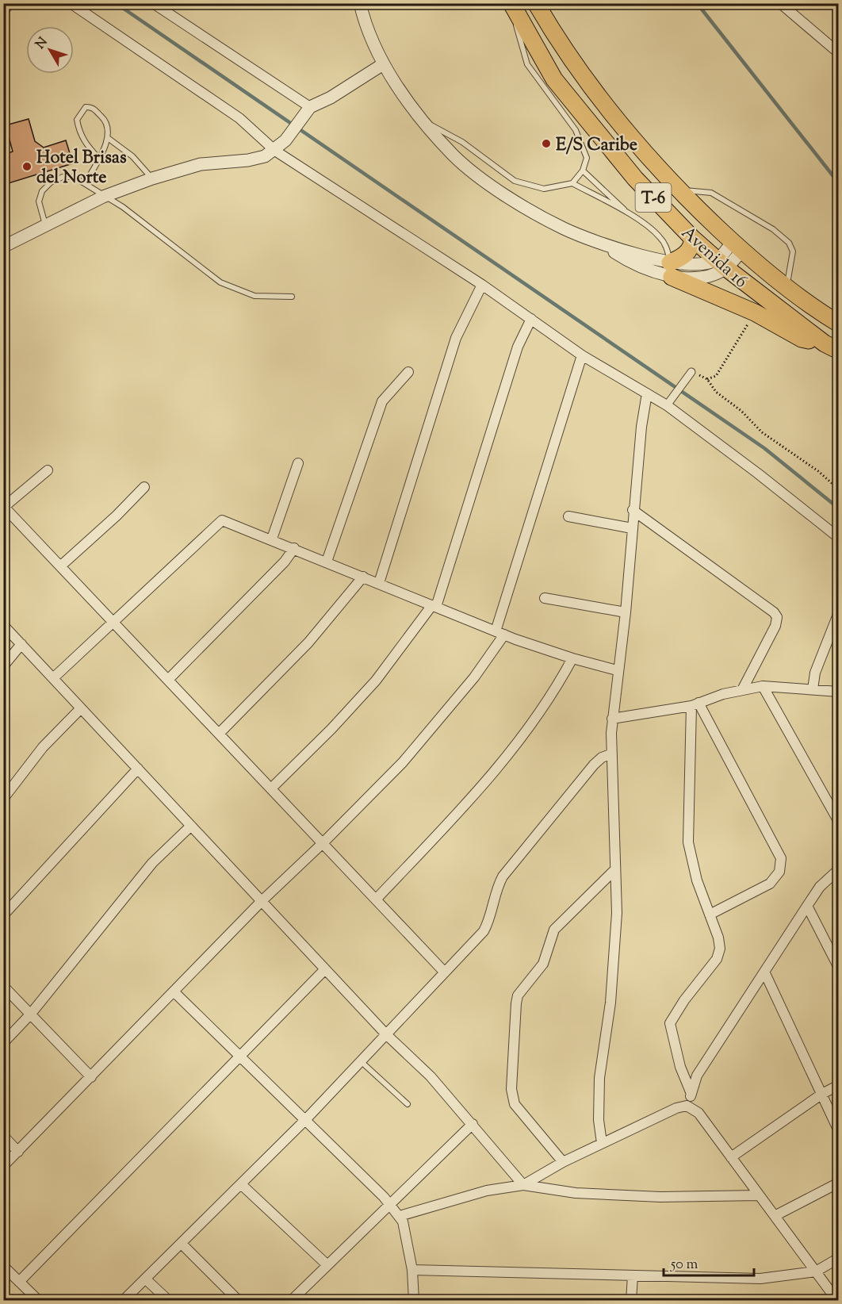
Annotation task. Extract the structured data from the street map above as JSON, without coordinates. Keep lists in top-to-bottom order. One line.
{"streets":{"highway":["T-6","Avenida 16"]},"crossings":[["T-6","Avenida 16"]],"places":["E/S Caribe","Hotel Brisas del Norte"],"scale_bar":"50 m","north":"top left"}
